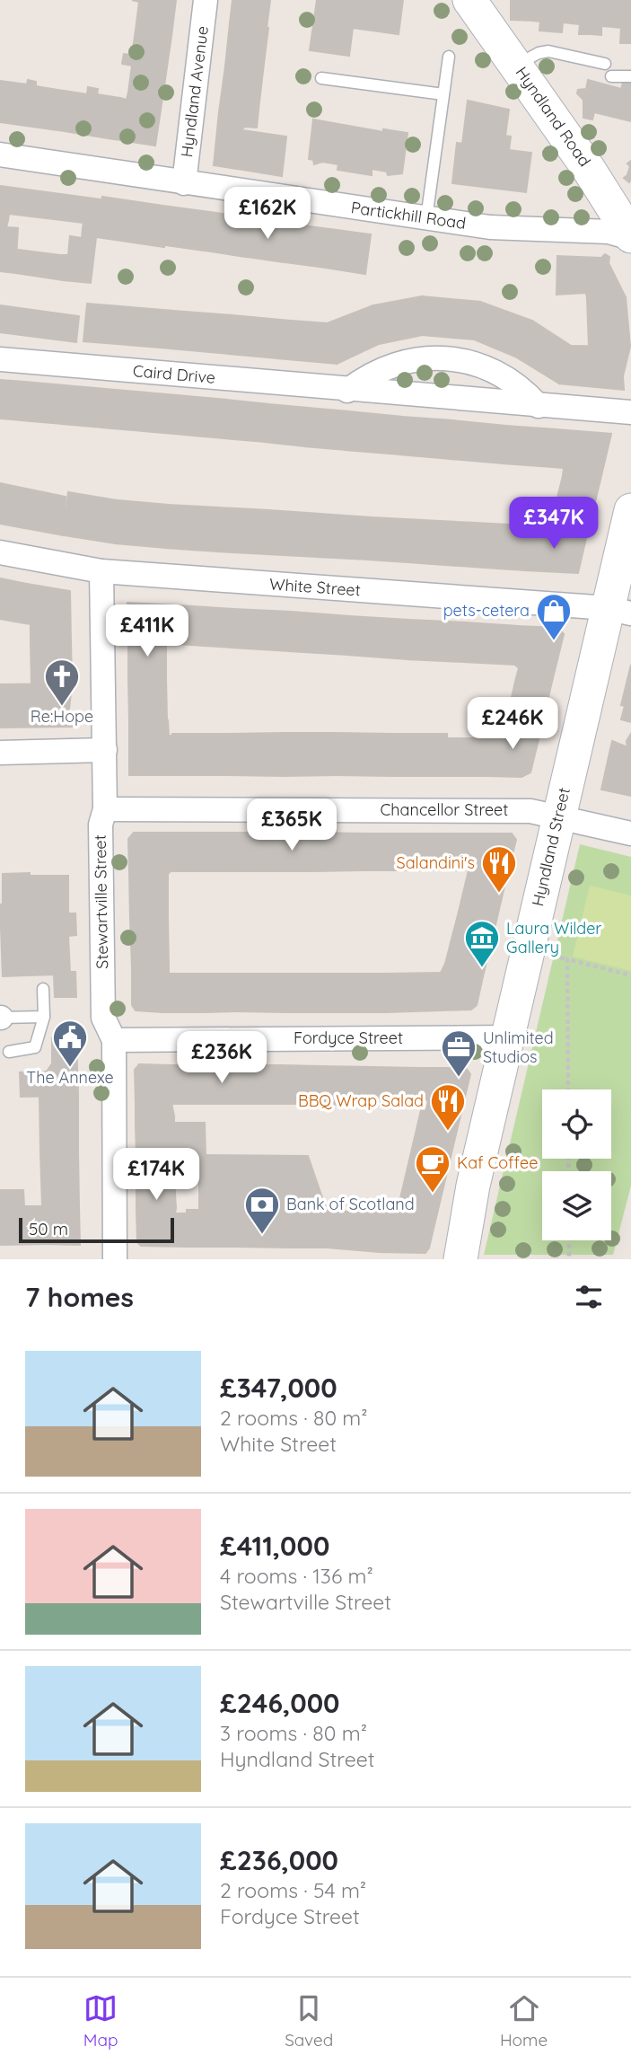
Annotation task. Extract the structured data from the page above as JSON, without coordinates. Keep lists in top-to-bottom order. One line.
{"streets":{"street":["Hyndland Avenue","Hyndland Road","Partickhill Road","Caird Drive","White Street","Chancellor Street","Hyndland Street","Stewartville Street","Fordyce Street"]},"crossings":[["Hyndland Avenue","Partickhill Road"],["Hyndland Road","Partickhill Road"],["White Street","Hyndland Street"],["White Street","Stewartville Street"],["Chancellor Street","Hyndland Street"],["Chancellor Street","Stewartville Street"],["Hyndland Street","Fordyce Street"],["Stewartville Street","Fordyce Street"]],"places":{"shop":["pets-cetera"],"church":["Re:Hope"],"restaurant":["Salandini's","BBQ Wrap Salad"],"museum":["Laura Wilder Gallery"],"public building":["The Annexe"],"office":["Unlimited Studios"],"cafe":["Kaf Coffee"],"bank":["Bank of Scotland"]},"scale_bar":"50 m","page":{"price":["£162K","£347K","£411K","£246K","£365K","£236K","£174K"],"scale":"50 m","heading":"7 homes","list":[{"name":"£347,000","note":"2 rooms · 80 m² · White Street"},{"name":"£411,000","note":"4 rooms · 136 m² · Stewartville Street"},{"name":"£246,000","note":"3 rooms · 80 m² · Hyndland Street"},{"name":"£236,000","note":"2 rooms · 54 m² · Fordyce Street"}],"tabs":["Map","Saved","Home"]}}
